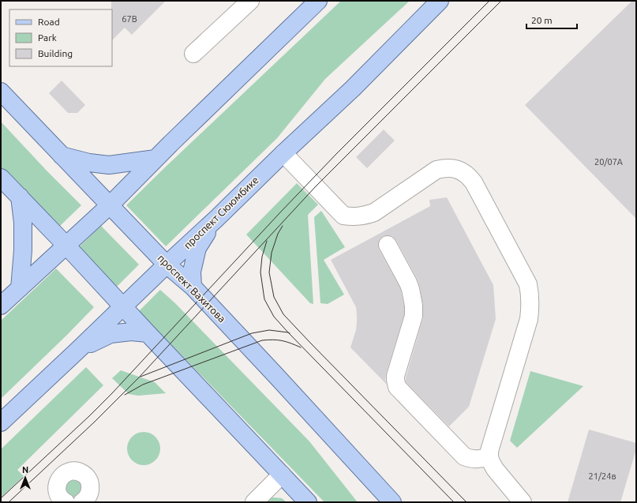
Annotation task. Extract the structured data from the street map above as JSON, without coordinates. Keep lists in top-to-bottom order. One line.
{"streets":{"main road":["проспект Сююмбике","проспект Вахитова"]},"crossings":[["проспект Сююмбике","проспект Вахитова"]],"house_numbers":["67В","20/07А","21/24в"],"legend":["Road","Park","Building"],"scale_bar":"20 m","north":"top"}
